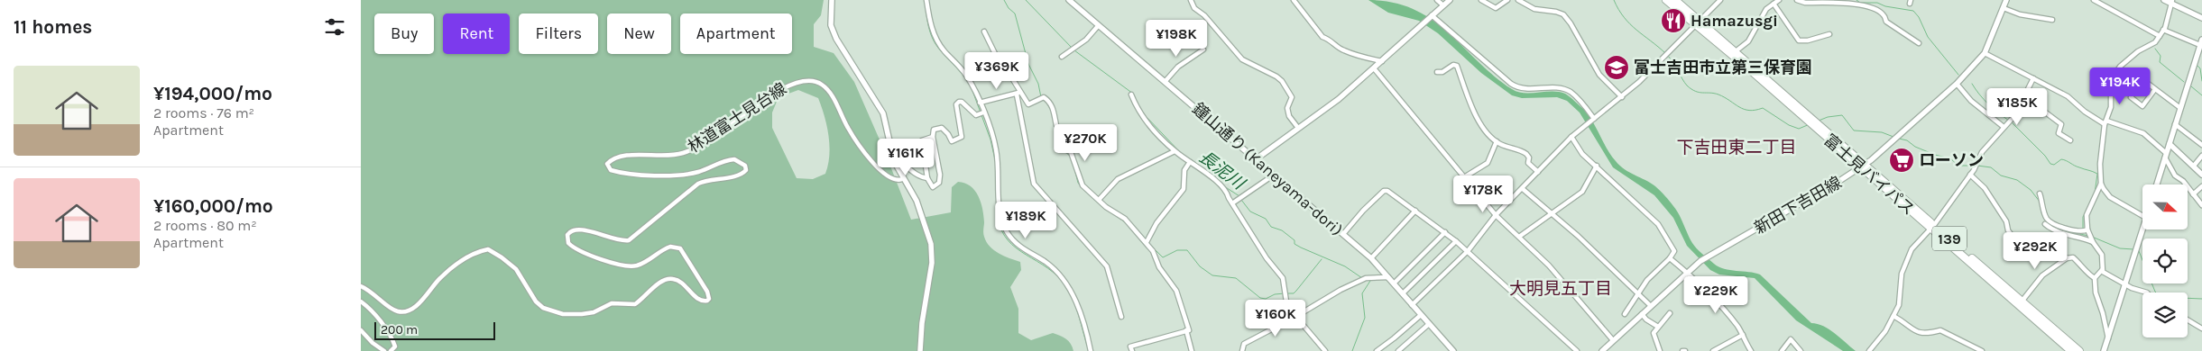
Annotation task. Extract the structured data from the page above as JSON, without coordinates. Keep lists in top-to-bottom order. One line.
{"streets":{"highway":["富士見バイパス","139"],"main road":["鐘山通り (Kaneyama-dori)","新田下吉田線"],"street":["林道富士見台線"]},"crossings":[["富士見バイパス","新田下吉田線"]],"districts":["下吉田東二丁目","大明見五丁目"],"water":["長泥川"],"places":{"restaurant":["Hamazusgi"],"school or university":["富士吉田市立第三保育園"],"supermarket":["ローソン"]},"scale_bar":"200 m","north":"right","page":{"heading":"11 homes","chip":["Buy","Rent","Filters","New","Apartment"],"price":["¥198K","¥369K","¥194K","¥185K","¥270K","¥161K","¥178K","¥189K","¥292K","¥229K","¥160K"],"list":[{"name":"¥194,000/mo","note":"2 rooms · 76 m² · Apartment"},{"name":"¥160,000/mo","note":"2 rooms · 80 m² · Apartment"}],"scale":"200 m"}}
